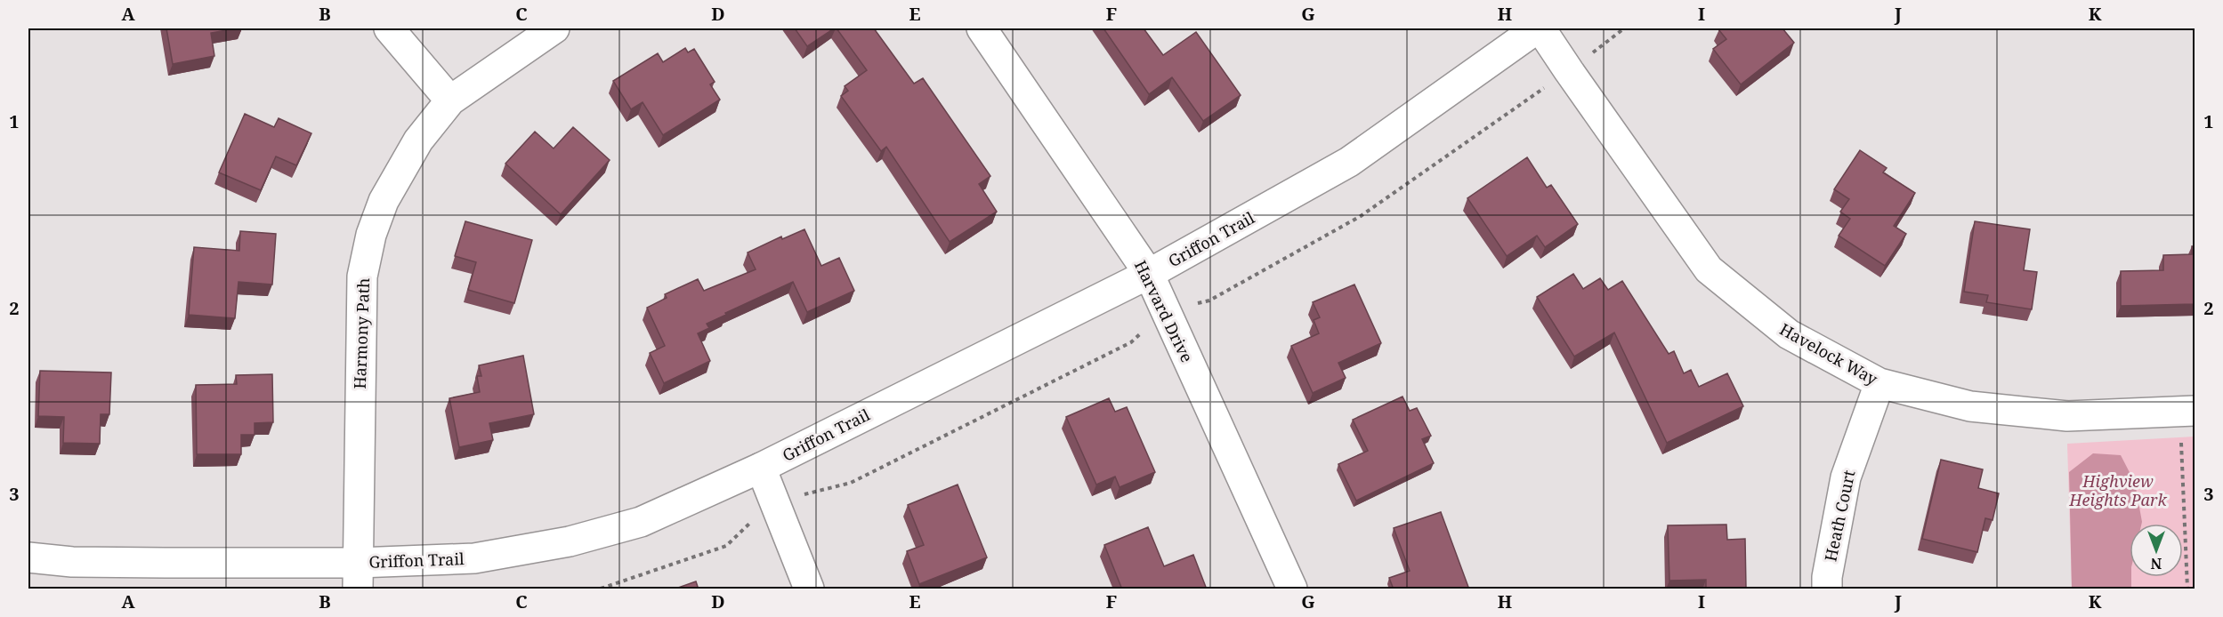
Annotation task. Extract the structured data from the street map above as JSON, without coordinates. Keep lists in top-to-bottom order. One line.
{"streets":{"street":["Griffon Trail","Harvard Drive","Harmony Path","Havelock Way","Heath Court"]},"crossings":[["Griffon Trail","Harvard Drive"],["Griffon Trail","Harmony Path"],["Griffon Trail","Havelock Way"],["Havelock Way","Heath Court"]],"parks":["Highview Heights Park"],"north":"bottom","grid":{"columns":["A","B","C","D","E","F","G","H","I","J","K"],"rows":["1","2","3"]}}
